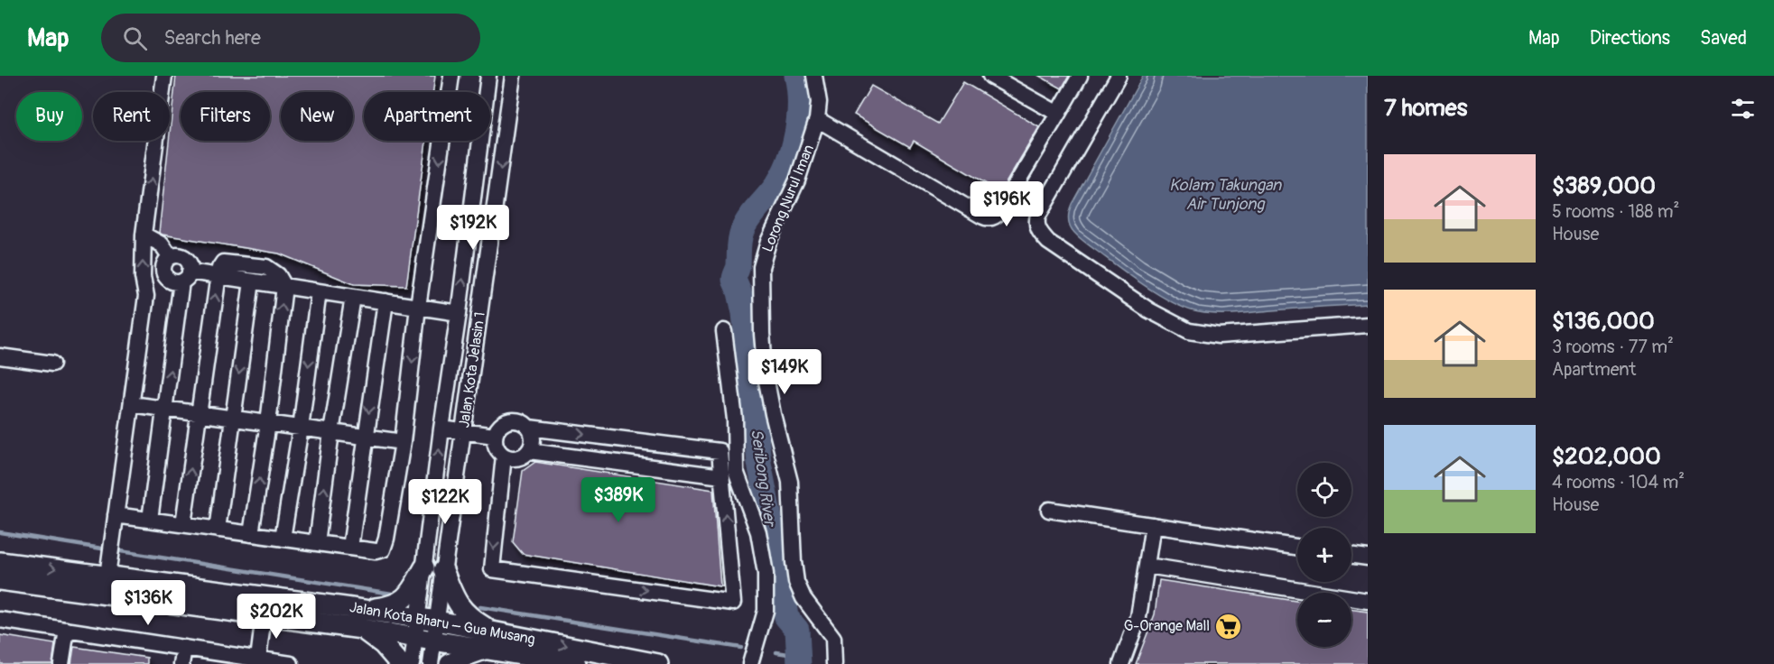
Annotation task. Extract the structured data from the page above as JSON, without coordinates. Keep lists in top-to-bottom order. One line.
{"streets":{"main road":["Jalan Kota Bharu – Gua Musang"],"street":["Lorong Nurul Iman","Jalan Kota Jelasin 1"]},"crossings":[["Jalan Kota Jelasin 1","Jalan Kota Bharu – Gua Musang"]],"water":["Kolam Takungan Air Tunjong","Seribong River"],"places":{"supermarket":["G-Orange Mall"]},"page":{"header":"Map","search":"Search here","nav":["Map","Directions","Saved"],"heading":"7 homes","chip":["Buy","Rent","Filters","New","Apartment"],"list":[{"name":"$389,000","note":"5 rooms · 188 m² · House"},{"name":"$136,000","note":"3 rooms · 77 m² · Apartment"},{"name":"$202,000","note":"4 rooms · 104 m² · House"}],"price":["$196K","$192K","$149K","$389K","$122K","$136K","$202K"],"map_buttons":["+","−"]}}
